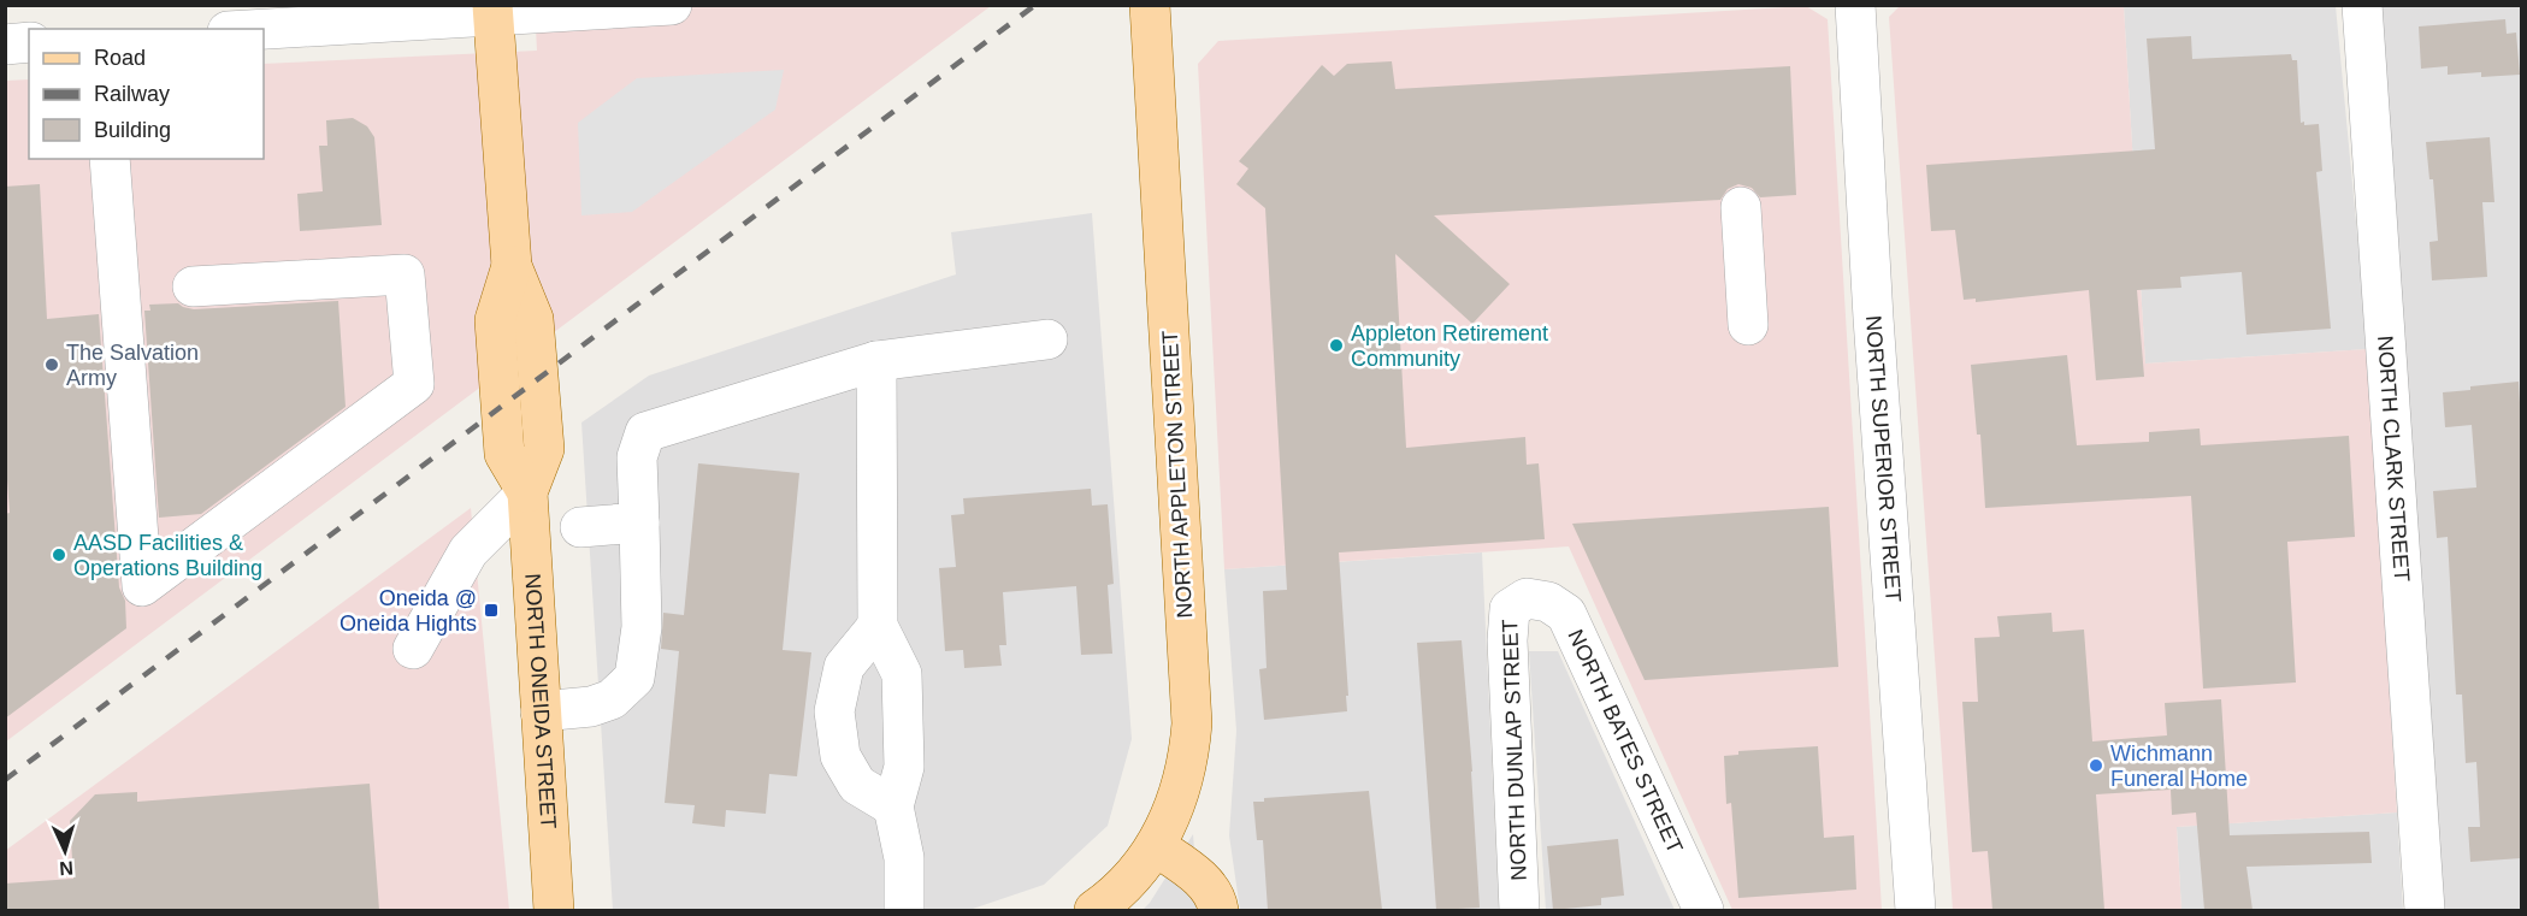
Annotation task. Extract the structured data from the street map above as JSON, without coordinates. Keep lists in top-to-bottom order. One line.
{"streets":{"main road":["NORTH APPLETON STREET","NORTH ONEIDA STREET"],"street":["NORTH CLARK STREET","NORTH SUPERIOR STREET","NORTH BATES STREET","NORTH DUNLAP STREET"]},"crossings":[["NORTH BATES STREET","NORTH DUNLAP STREET"]],"places":{"other":["Appleton Retirement Community","The Salvation Army","AASD Facilities & Operations Building","Wichmann Funeral Home"],"transit":["Oneida @ Oneida Hights"]},"legend":["Road","Railway","Building"],"north":"bottom"}
